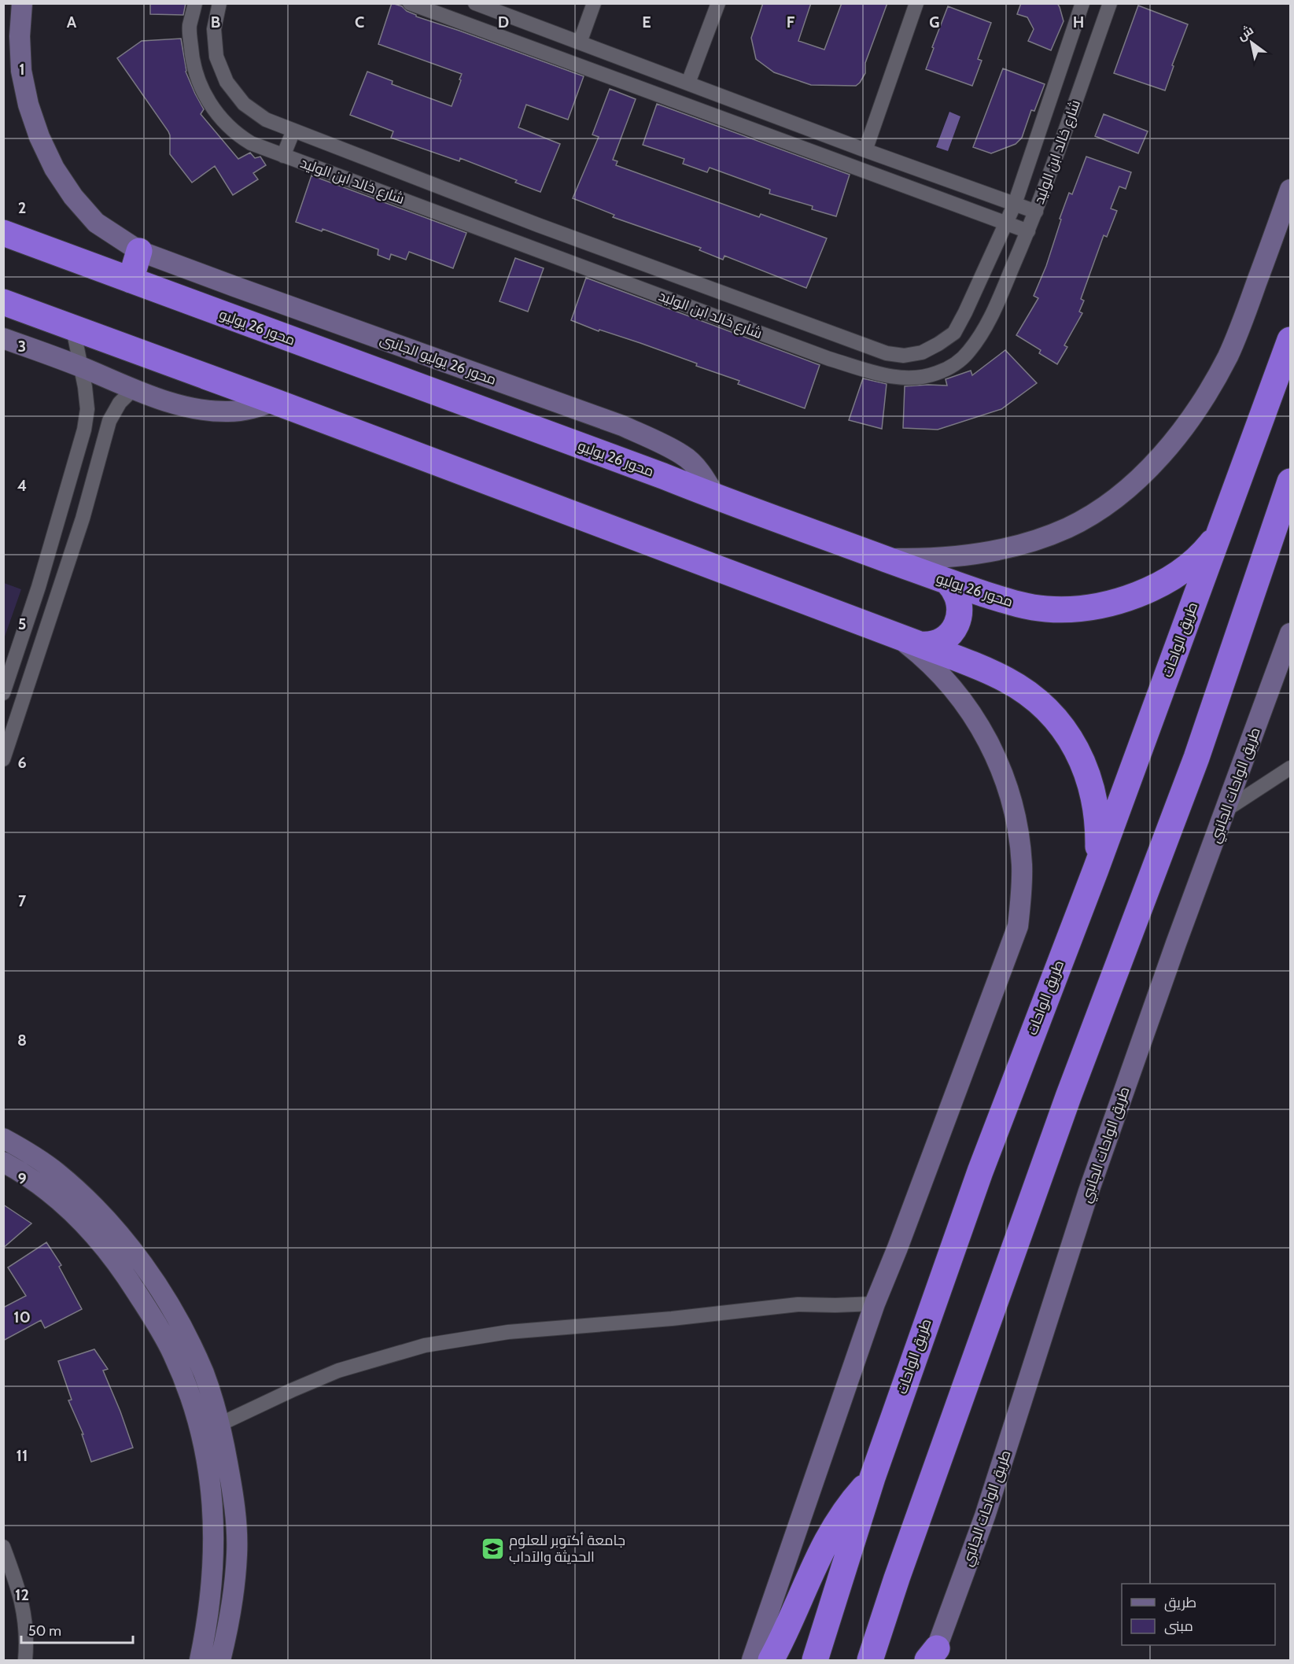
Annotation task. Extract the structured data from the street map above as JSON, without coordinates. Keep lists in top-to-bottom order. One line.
{"streets":{"highway":["محور 26 يوليو","طريق الواحات"],"street":["شارع خالد ابن الوليد","محور 26 يوليو الجانبى","طريق الواحات الجانبي"]},"crossings":[["محور 26 يوليو","محور 26 يوليو الجانبى"],["محور 26 يوليو","طريق الواحات"]],"places":{"school or university":["جامعة أكتوبر للعلوم الحديثة والآداب"]},"legend":["طريق","مبنى"],"scale_bar":"50 m","north":"top left","grid":{"columns":["A","B","C","D","E","F","G","H"],"rows":["1","2","3","4","5","6","7","8","9","10","11","12"]}}
